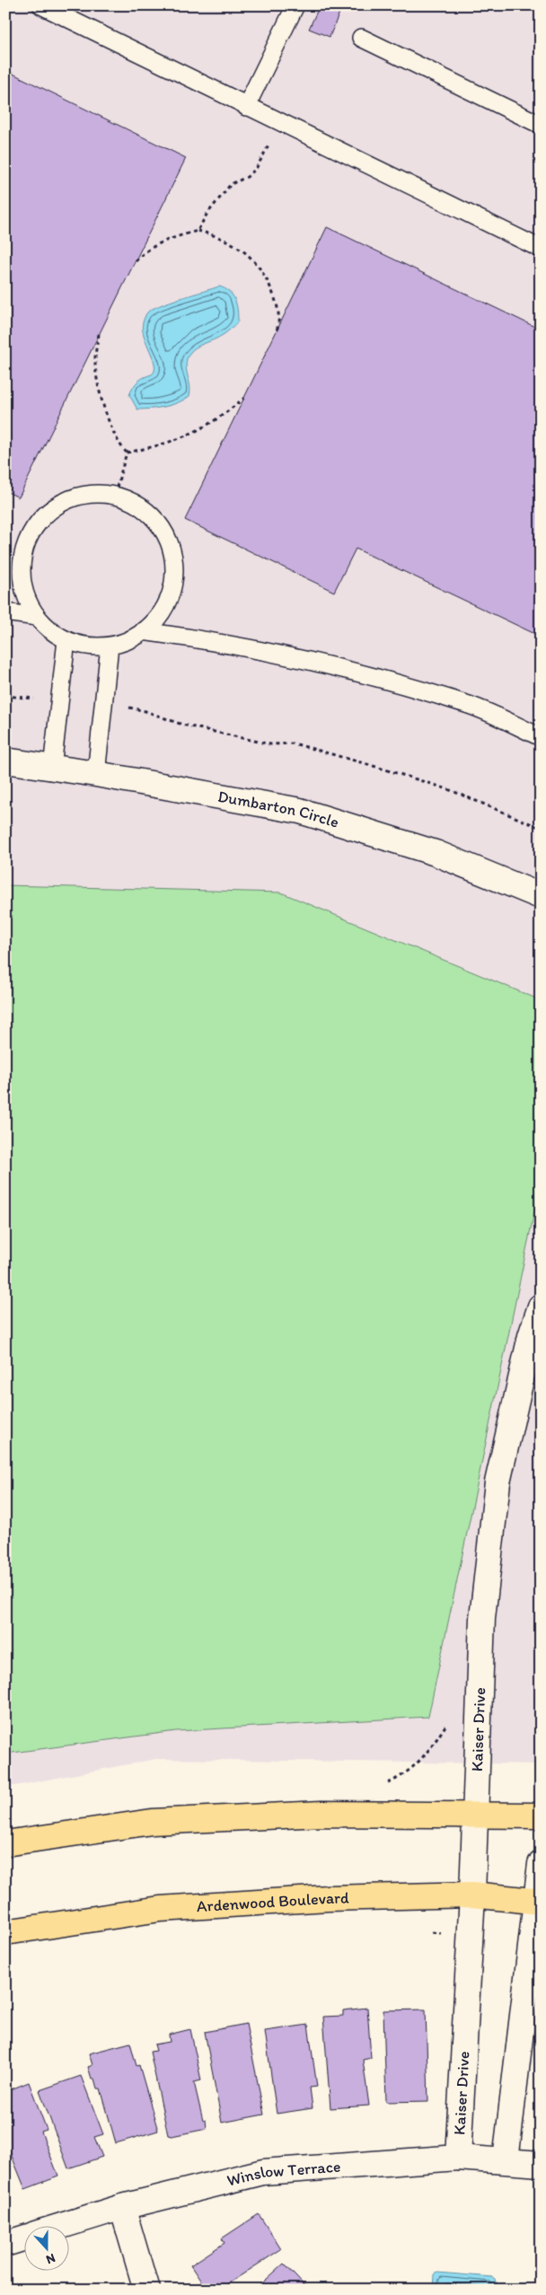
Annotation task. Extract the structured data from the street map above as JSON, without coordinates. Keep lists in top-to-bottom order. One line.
{"streets":{"main road":["Ardenwood Boulevard"],"street":["Dumbarton Circle","Kaiser Drive","Winslow Terrace"]},"crossings":[["Kaiser Drive","Ardenwood Boulevard"],["Kaiser Drive","Winslow Terrace"]],"north":"bottom"}
